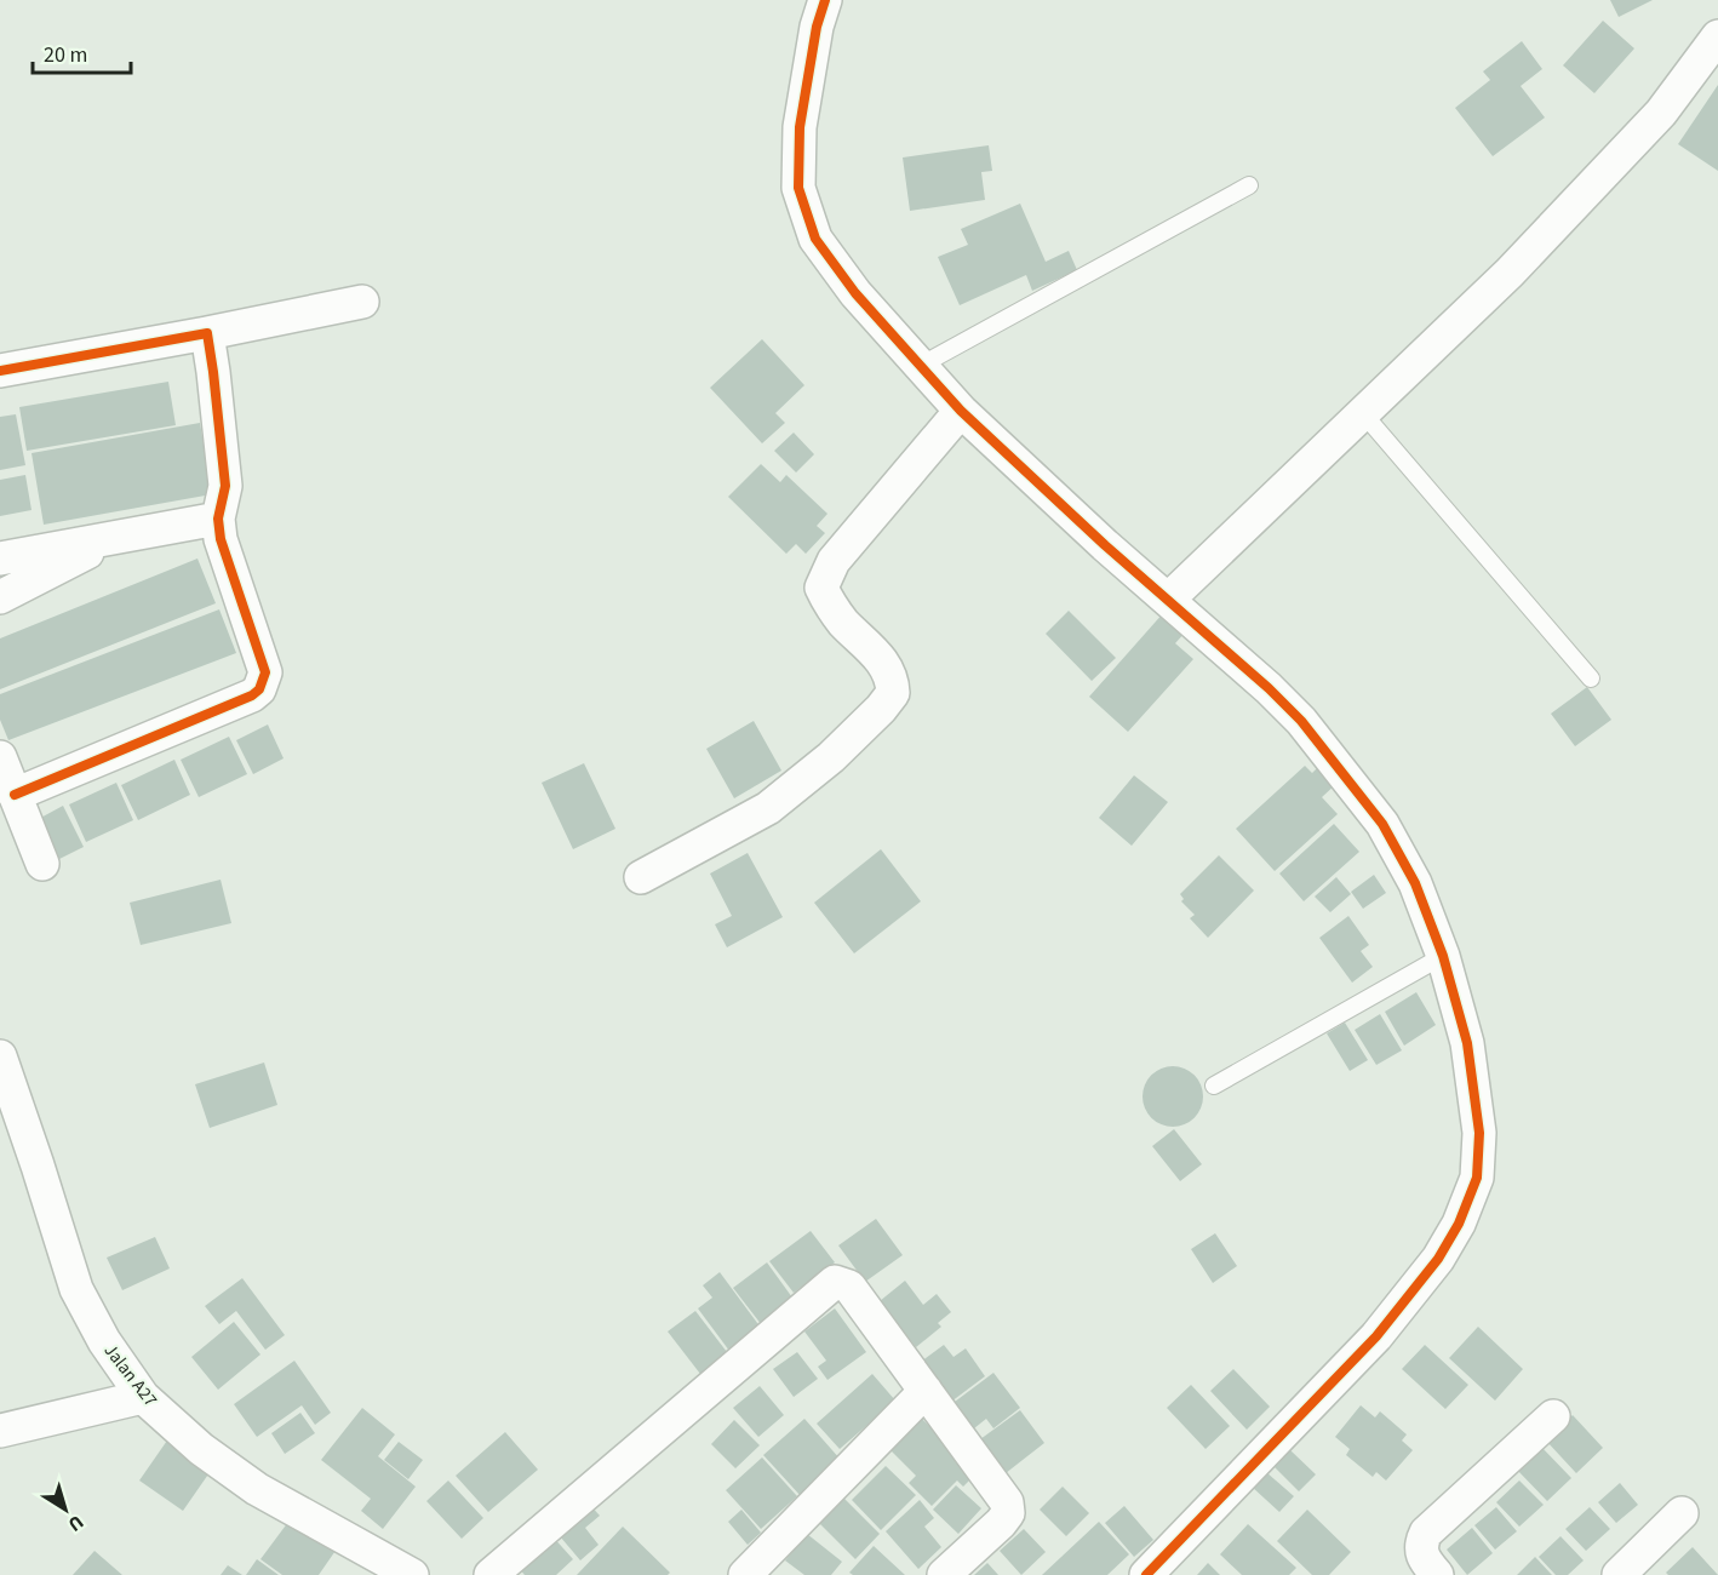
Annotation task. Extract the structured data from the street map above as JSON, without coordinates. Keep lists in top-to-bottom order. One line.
{"streets":{"street":["Jalan A27"]},"scale_bar":"20 m","north":"bottom right"}
